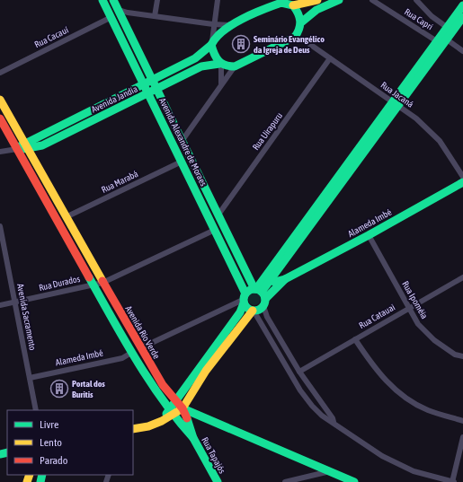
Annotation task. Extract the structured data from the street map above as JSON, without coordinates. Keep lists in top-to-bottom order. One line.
{"streets":{"street":["Rua Capri","Rua Cacauí","Rua Jacaná","Avenida Jandia","Rua Uirapuru","Avenida Alexandre de Moraes","Rua Marabá","Alameda Imbé","Rua Durados","Rua Ipoméia","Rua Catauai","Avenida Sacramento","Avenida Rio Verde","Rua Tapajós"]},"crossings":[["Rua Cacauí","Avenida Alexandre de Moraes"],["Rua Jacaná","Rua Uirapuru"],["Avenida Jandia","Avenida Alexandre de Moraes"],["Avenida Jandia","Avenida Rio Verde"],["Rua Uirapuru","Avenida Alexandre de Moraes"],["Avenida Alexandre de Moraes","Rua Marabá"],["Avenida Alexandre de Moraes","Alameda Imbé"],["Avenida Alexandre de Moraes","Rua Catauai"],["Rua Marabá","Avenida Rio Verde"],["Alameda Imbé","Rua Ipoméia"],["Alameda Imbé","Avenida Sacramento"],["Rua Durados","Avenida Sacramento"],["Rua Durados","Avenida Rio Verde"],["Rua Ipoméia","Rua Catauai"],["Avenida Rio Verde","Rua Tapajós"]],"places":{"building":["Seminário Evangélico da Igreja de Deus","Portal dos Buritis"]},"legend":["Livre","Lento","Parado"]}
